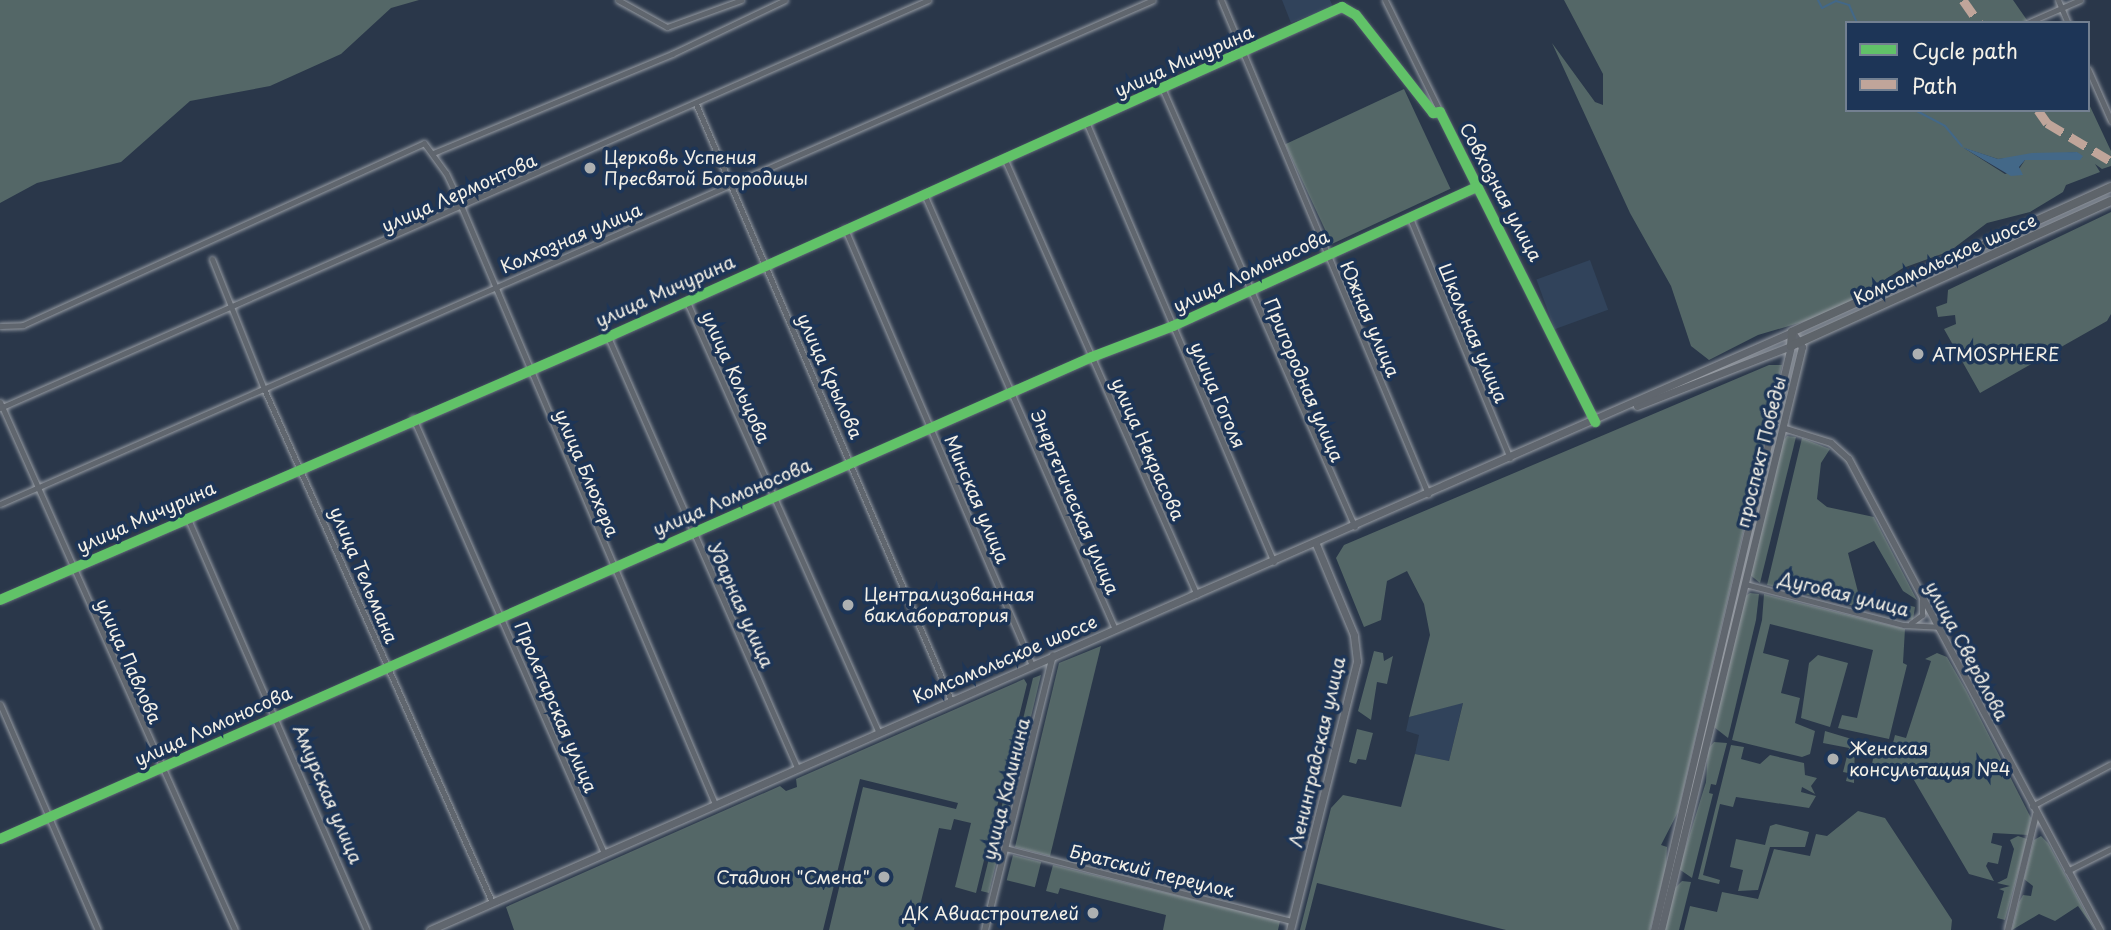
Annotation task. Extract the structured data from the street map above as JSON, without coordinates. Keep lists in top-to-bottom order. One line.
{"streets":{"main road":["Комсомольское шоссе","проспект Победы","улица Свердлова","Ленинградская улица"],"street":["улица Мичурина","Совхозная улица","улица Лермонтова","Колхозная улица","улица Ломоносова","Южная улица","Школьная улица","улица Крылова","улица Кольцова","Пригородная улица","улица Гоголя","улица Некрасова","улица Блюхера","Минская улица","Энергетическая улица","улица Тельмана","Дуговая улица","Ударная улица","улица Павлова","Пролетарская улица","улица Калинина","Амурская улица","Братский переулок"]},"crossings":[["улица Мичурина","Совхозная улица"],["улица Мичурина","Южная улица"],["улица Мичурина","улица Крылова"],["улица Мичурина","улица Кольцова"],["улица Мичурина","Пригородная улица"],["улица Мичурина","улица Гоголя"],["улица Мичурина","улица Некрасова"],["улица Мичурина","улица Блюхера"],["улица Мичурина","Минская улица"],["улица Мичурина","Энергетическая улица"],["улица Мичурина","улица Тельмана"],["улица Мичурина","Ударная улица"],["улица Мичурина","улица Павлова"],["улица Мичурина","Пролетарская улица"],["улица Мичурина","Амурская улица"],["Совхозная улица","Комсомольское шоссе"],["Совхозная улица","улица Ломоносова"],["улица Лермонтова","улица Крылова"],["улица Лермонтова","улица Блюхера"],["улица Лермонтова","улица Тельмана"],["улица Лермонтова","улица Павлова"],["Колхозная улица","улица Крылова"],["Колхозная улица","улица Блюхера"],["Колхозная улица","улица Тельмана"],["Колхозная улица","улица Павлова"],["Комсомольское шоссе","Южная улица"],["Комсомольское шоссе","Школьная улица"],["Комсомольское шоссе","улица Крылова"],["Комсомольское шоссе","улица Кольцова"],["Комсомольское шоссе","Пригородная улица"],["Комсомольское шоссе","улица Гоголя"],["Комсомольское шоссе","улица Некрасова"],["Комсомольское шоссе","проспект Победы"],["Комсомольское шоссе","улица Блюхера"],["Комсомольское шоссе","Минская улица"],["Комсомольское шоссе","Энергетическая улица"],["Комсомольское шоссе","улица Тельмана"],["Комсомольское шоссе","Ударная улица"],["Комсомольское шоссе","Пролетарская улица"],["Комсомольское шоссе","Ленинградская улица"],["Комсомольское шоссе","улица Калинина"],["улица Ломоносова","Южная улица"],["улица Ломоносова","Школьная улица"],["улица Ломоносова","улица Крылова"],["улица Ломоносова","улица Кольцова"],["улица Ломоносова","Пригородная улица"],["улица Ломоносова","улица Гоголя"],["улица Ломоносова","улица Некрасова"],["улица Ломоносова","улица Блюхера"],["улица Ломоносова","Минская улица"],["улица Ломоносова","Энергетическая улица"],["улица Ломоносова","улица Тельмана"],["улица Ломоносова","Ударная улица"],["улица Ломоносова","улица Павлова"],["улица Ломоносова","Пролетарская улица"],["улица Ломоносова","Амурская улица"],["проспект Победы","Дуговая улица"],["проспект Победы","улица Свердлова"],["Дуговая улица","улица Свердлова"],["Ленинградская улица","Братский переулок"],["улица Калинина","Братский переулок"]],"places":["Церковь Успения Пресвятой Богородицы","ATMOSPHERE","Централизованная баклаборатория","Женская консультация №4","Стадион \"Смена\"","ДК Авиастроителей"],"legend":["Cycle path","Path"]}
